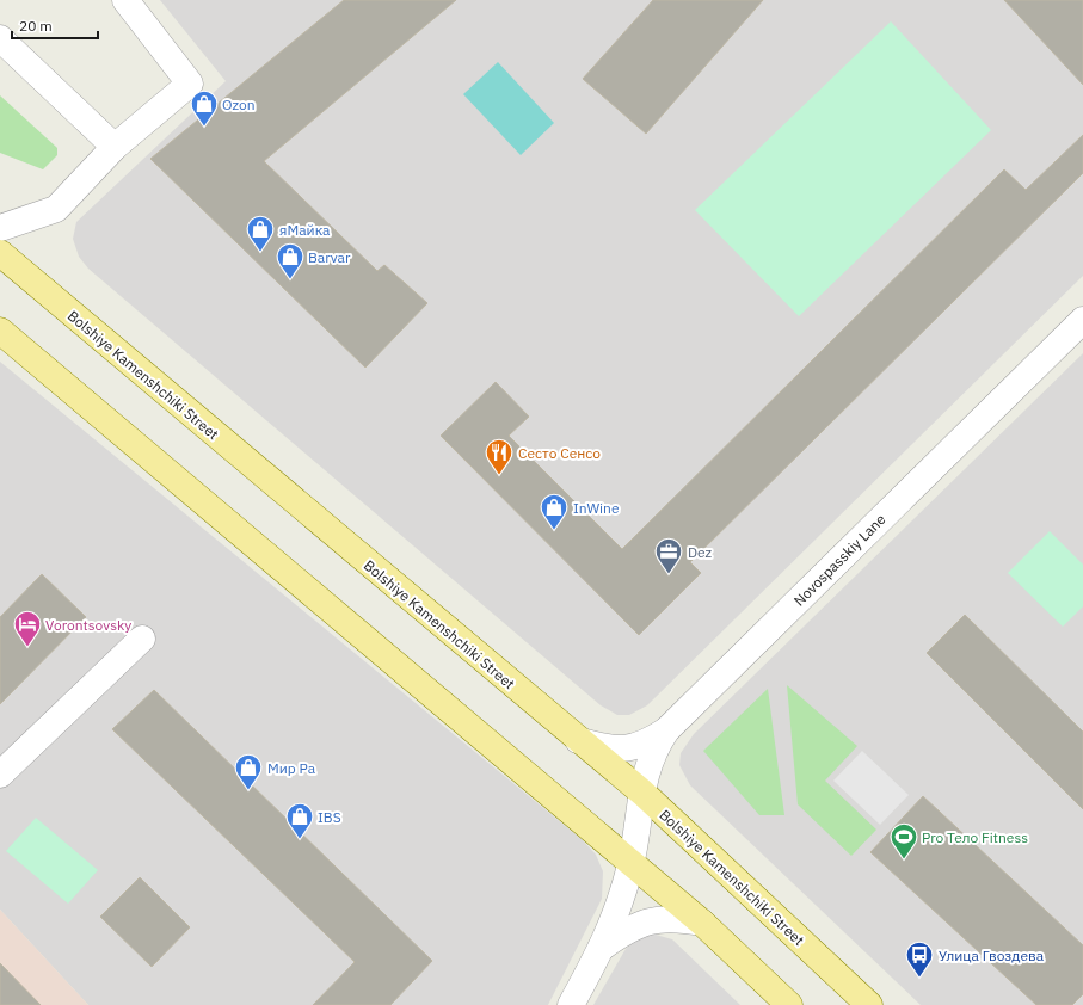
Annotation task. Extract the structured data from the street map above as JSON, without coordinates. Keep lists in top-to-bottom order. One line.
{"streets":{"main road":["Bolshiye Kamenshchiki Street"],"street":["Novospasskiy Lane"]},"crossings":[["Bolshiye Kamenshchiki Street","Novospasskiy Lane"]],"places":{"shop":["Ozon","яМайка","Barvar","InWine","Мир Ра","IBS"],"restaurant":["Сесто Сенсо"],"office":["Dez"],"hotel":["Vorontsovsky"],"sports":["Pro Тело Fitness"],"bus stop":["Улица Гвоздева"]},"scale_bar":"20 m"}
